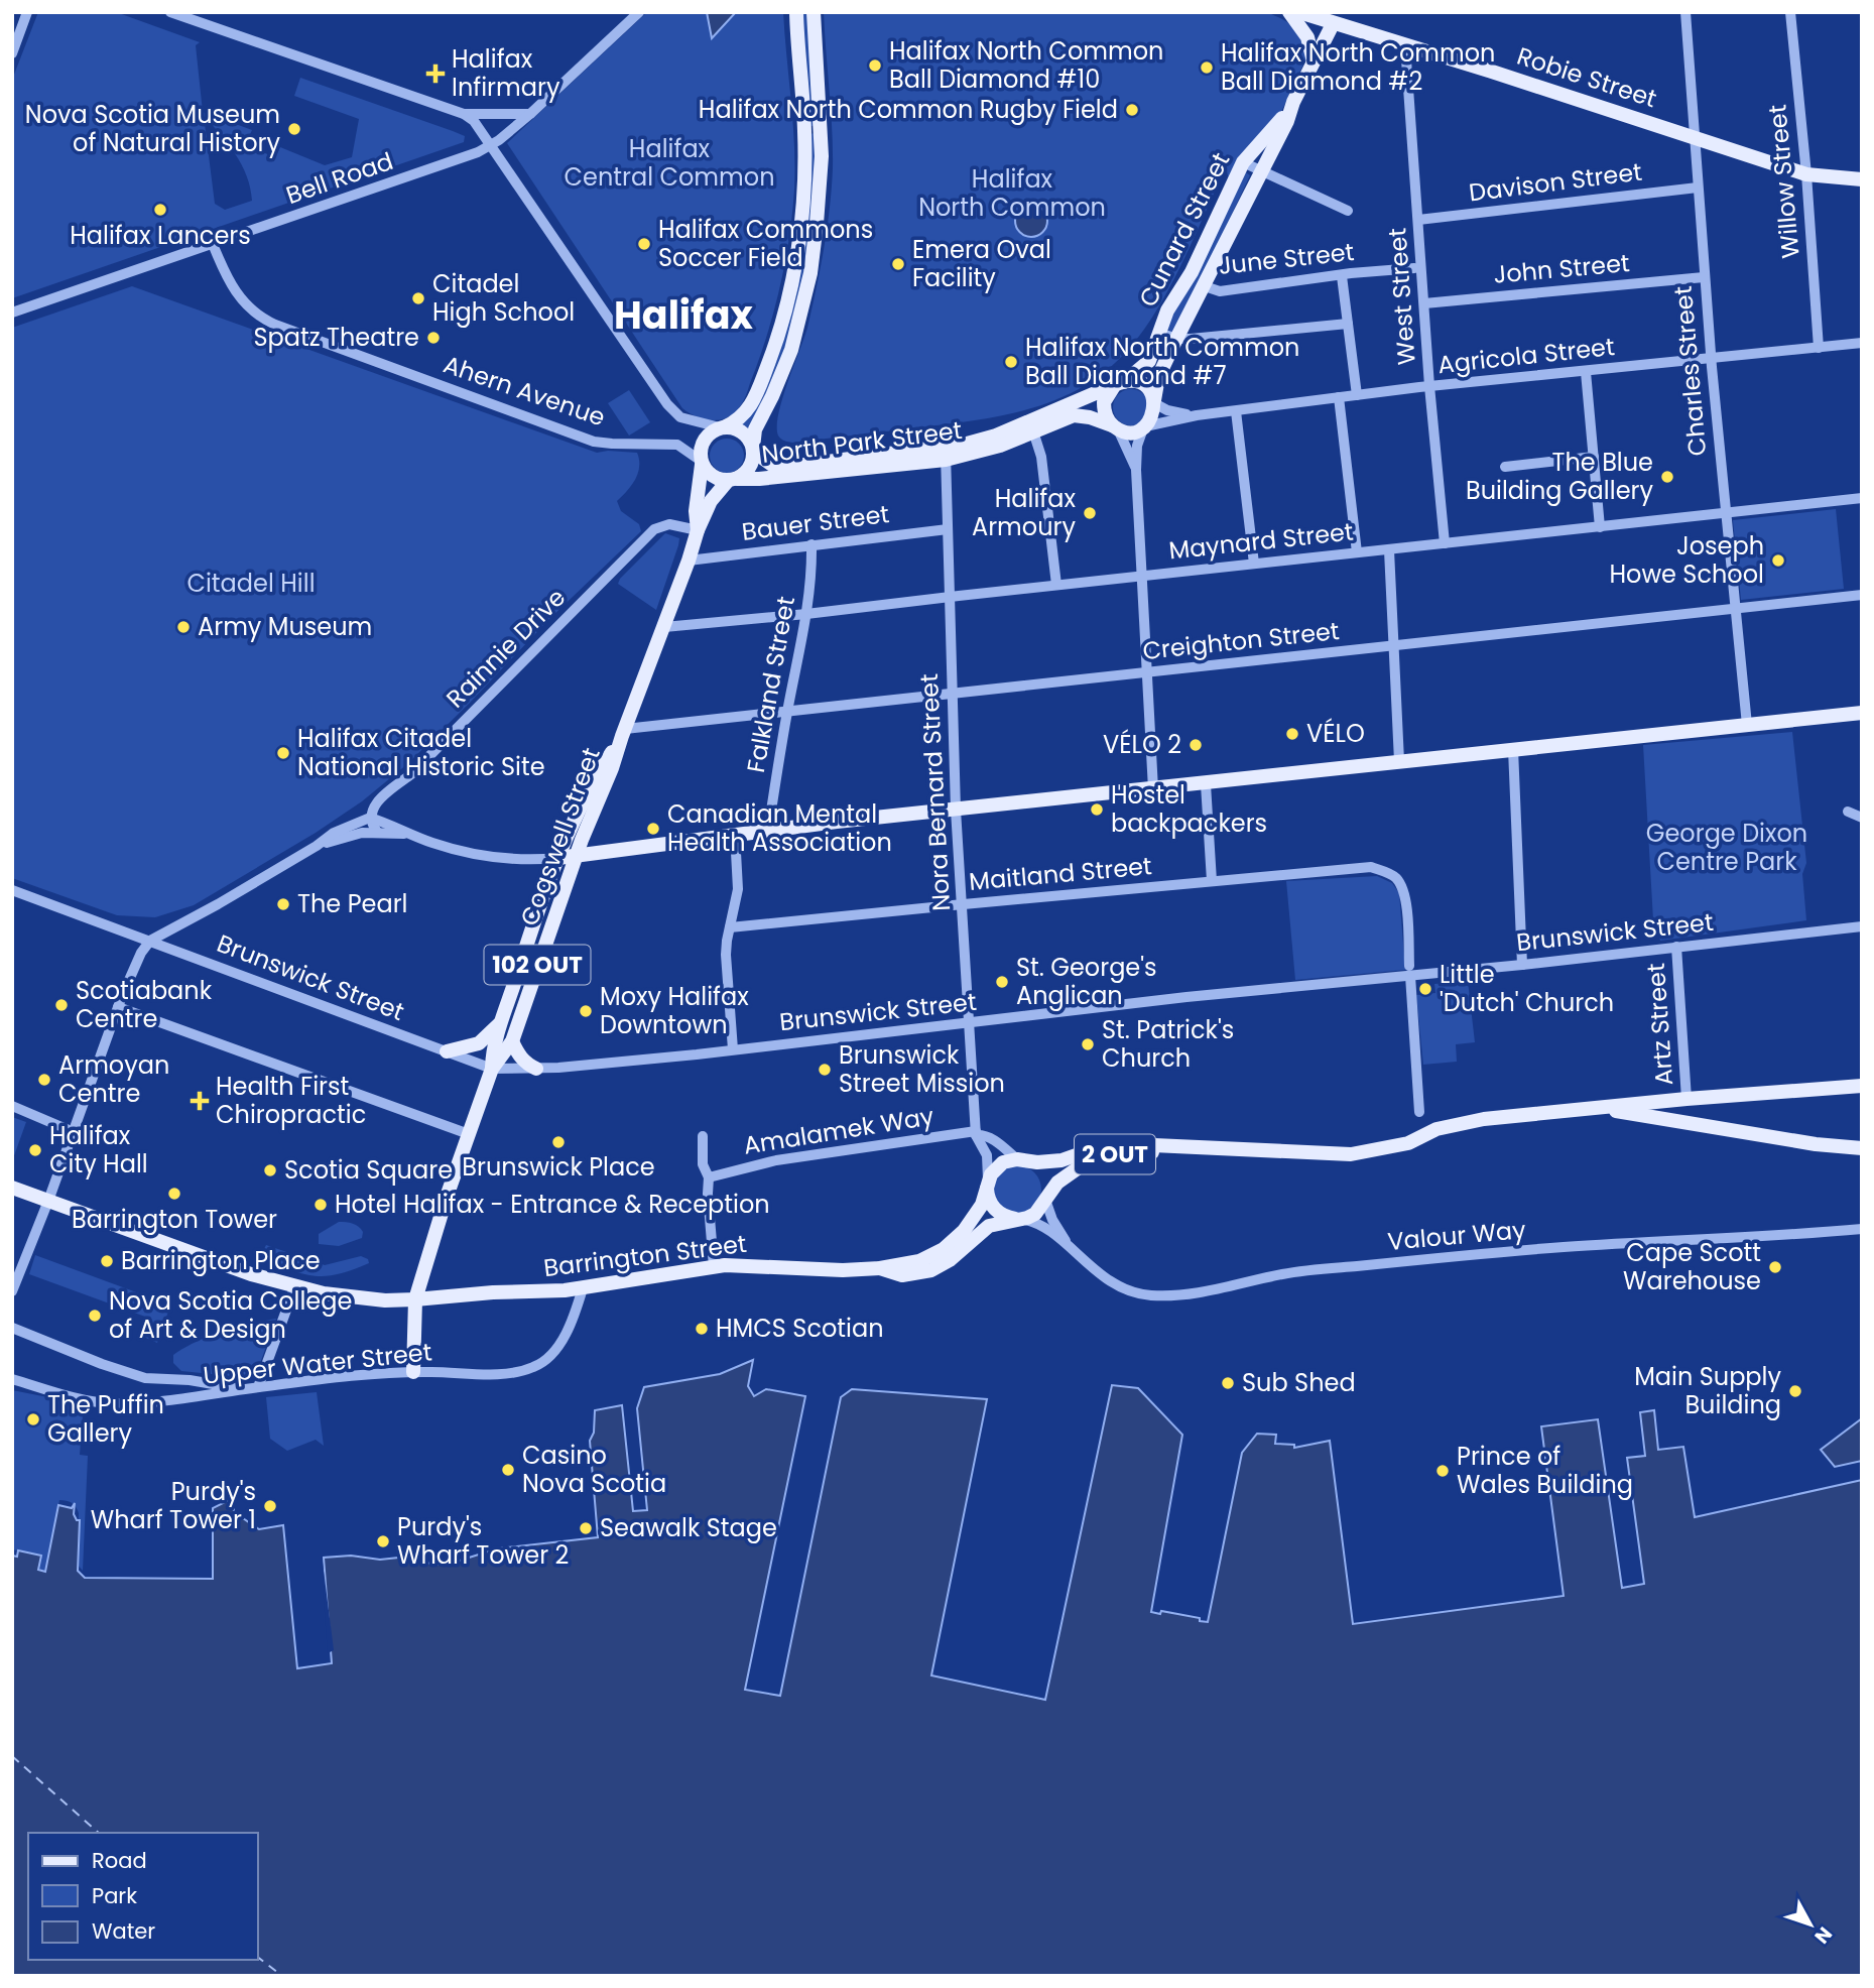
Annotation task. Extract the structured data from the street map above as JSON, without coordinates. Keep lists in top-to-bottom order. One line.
{"streets":{"main road":["Robie Street","Cunard Street","North Park Street","Cogswell Street","102 OUT","2 OUT","Barrington Street"],"street":["Bell Road","Willow Street","Davison Street","June Street","John Street","West Street","Agricola Street","Charles Street","Ahern Avenue","Bauer Street","Maynard Street","Creighton Street","Rainnie Drive","Falkland Street","Nora Bernard Street","Maitland Street","Brunswick Street","Artz Street","Amalamek Way","Valour Way","Upper Water Street"]},"crossings":[["Robie Street","Willow Street"],["Robie Street","Cunard Street"],["Robie Street","West Street"],["Robie Street","Charles Street"],["Bell Road","Ahern Avenue"],["Willow Street","Agricola Street"],["Davison Street","West Street"],["Davison Street","Charles Street"],["Cunard Street","June Street"],["Cunard Street","Agricola Street"],["Cunard Street","North Park Street"],["John Street","West Street"],["John Street","Charles Street"],["West Street","Agricola Street"],["West Street","Maynard Street"],["Agricola Street","Charles Street"],["Agricola Street","North Park Street"],["Charles Street","Maynard Street"],["Charles Street","Creighton Street"],["Ahern Avenue","North Park Street"],["Ahern Avenue","Cogswell Street"],["Ahern Avenue","102 OUT"],["North Park Street","Nora Bernard Street"],["North Park Street","Cogswell Street"],["North Park Street","102 OUT"],["Bauer Street","Falkland Street"],["Bauer Street","Nora Bernard Street"],["Bauer Street","Cogswell Street"],["Maynard Street","Falkland Street"],["Maynard Street","Nora Bernard Street"],["Maynard Street","Cogswell Street"],["Creighton Street","Falkland Street"],["Creighton Street","Nora Bernard Street"],["Creighton Street","Cogswell Street"],["Rainnie Drive","Cogswell Street"],["Nora Bernard Street","Maitland Street"],["Nora Bernard Street","Brunswick Street"],["Nora Bernard Street","Amalamek Way"],["Nora Bernard Street","Valour Way"],["Nora Bernard Street","Barrington Street"],["Cogswell Street","Brunswick Street"],["Cogswell Street","102 OUT"],["Cogswell Street","Barrington Street"],["Cogswell Street","Upper Water Street"],["Maitland Street","Brunswick Street"],["Brunswick Street","Artz Street"],["Valour Way","Barrington Street"],["Barrington Street","Upper Water Street"]],"districts":["Halifax"],"parks":["Halifax Central Common","Halifax North Common","Citadel Hill","George Dixon Centre Park"],"places":{"other":["Halifax North Common Ball Diamond #10","Halifax North Common Ball Diamond #2","Halifax North Common Rugby Field","Nova Scotia Museum of Natural History","Halifax Lancers","Halifax Commons Soccer Field","Emera Oval Facility","Citadel High School","Spatz Theatre","Halifax North Common Ball Diamond #7","The Blue Building Gallery","Halifax Armoury","Joseph Howe School","Army Museum","VÉLO","VÉLO 2","Halifax Citadel National Historic Site","Hostel backpackers","Canadian Mental Health Association","The Pearl","St. George's Anglican","Little 'Dutch' Church","Scotiabank Centre","Moxy Halifax Downtown","St. Patrick's Church","Brunswick Street Mission","Armoyan Centre","Brunswick Place","Halifax City Hall","Scotia Square","Barrington Tower","Hotel Halifax - Entrance & Reception","Barrington Place","Cape Scott Warehouse","Nova Scotia College of Art & Design","HMCS Scotian","Sub Shed","Main Supply Building","The Puffin Gallery","Casino Nova Scotia","Prince of Wales Building","Purdy's Wharf Tower 1","Seawalk Stage","Purdy's Wharf Tower 2"],"health":["Halifax Infirmary","Health First Chiropractic"]},"legend":["Road","Park","Water"],"north":"bottom right"}
